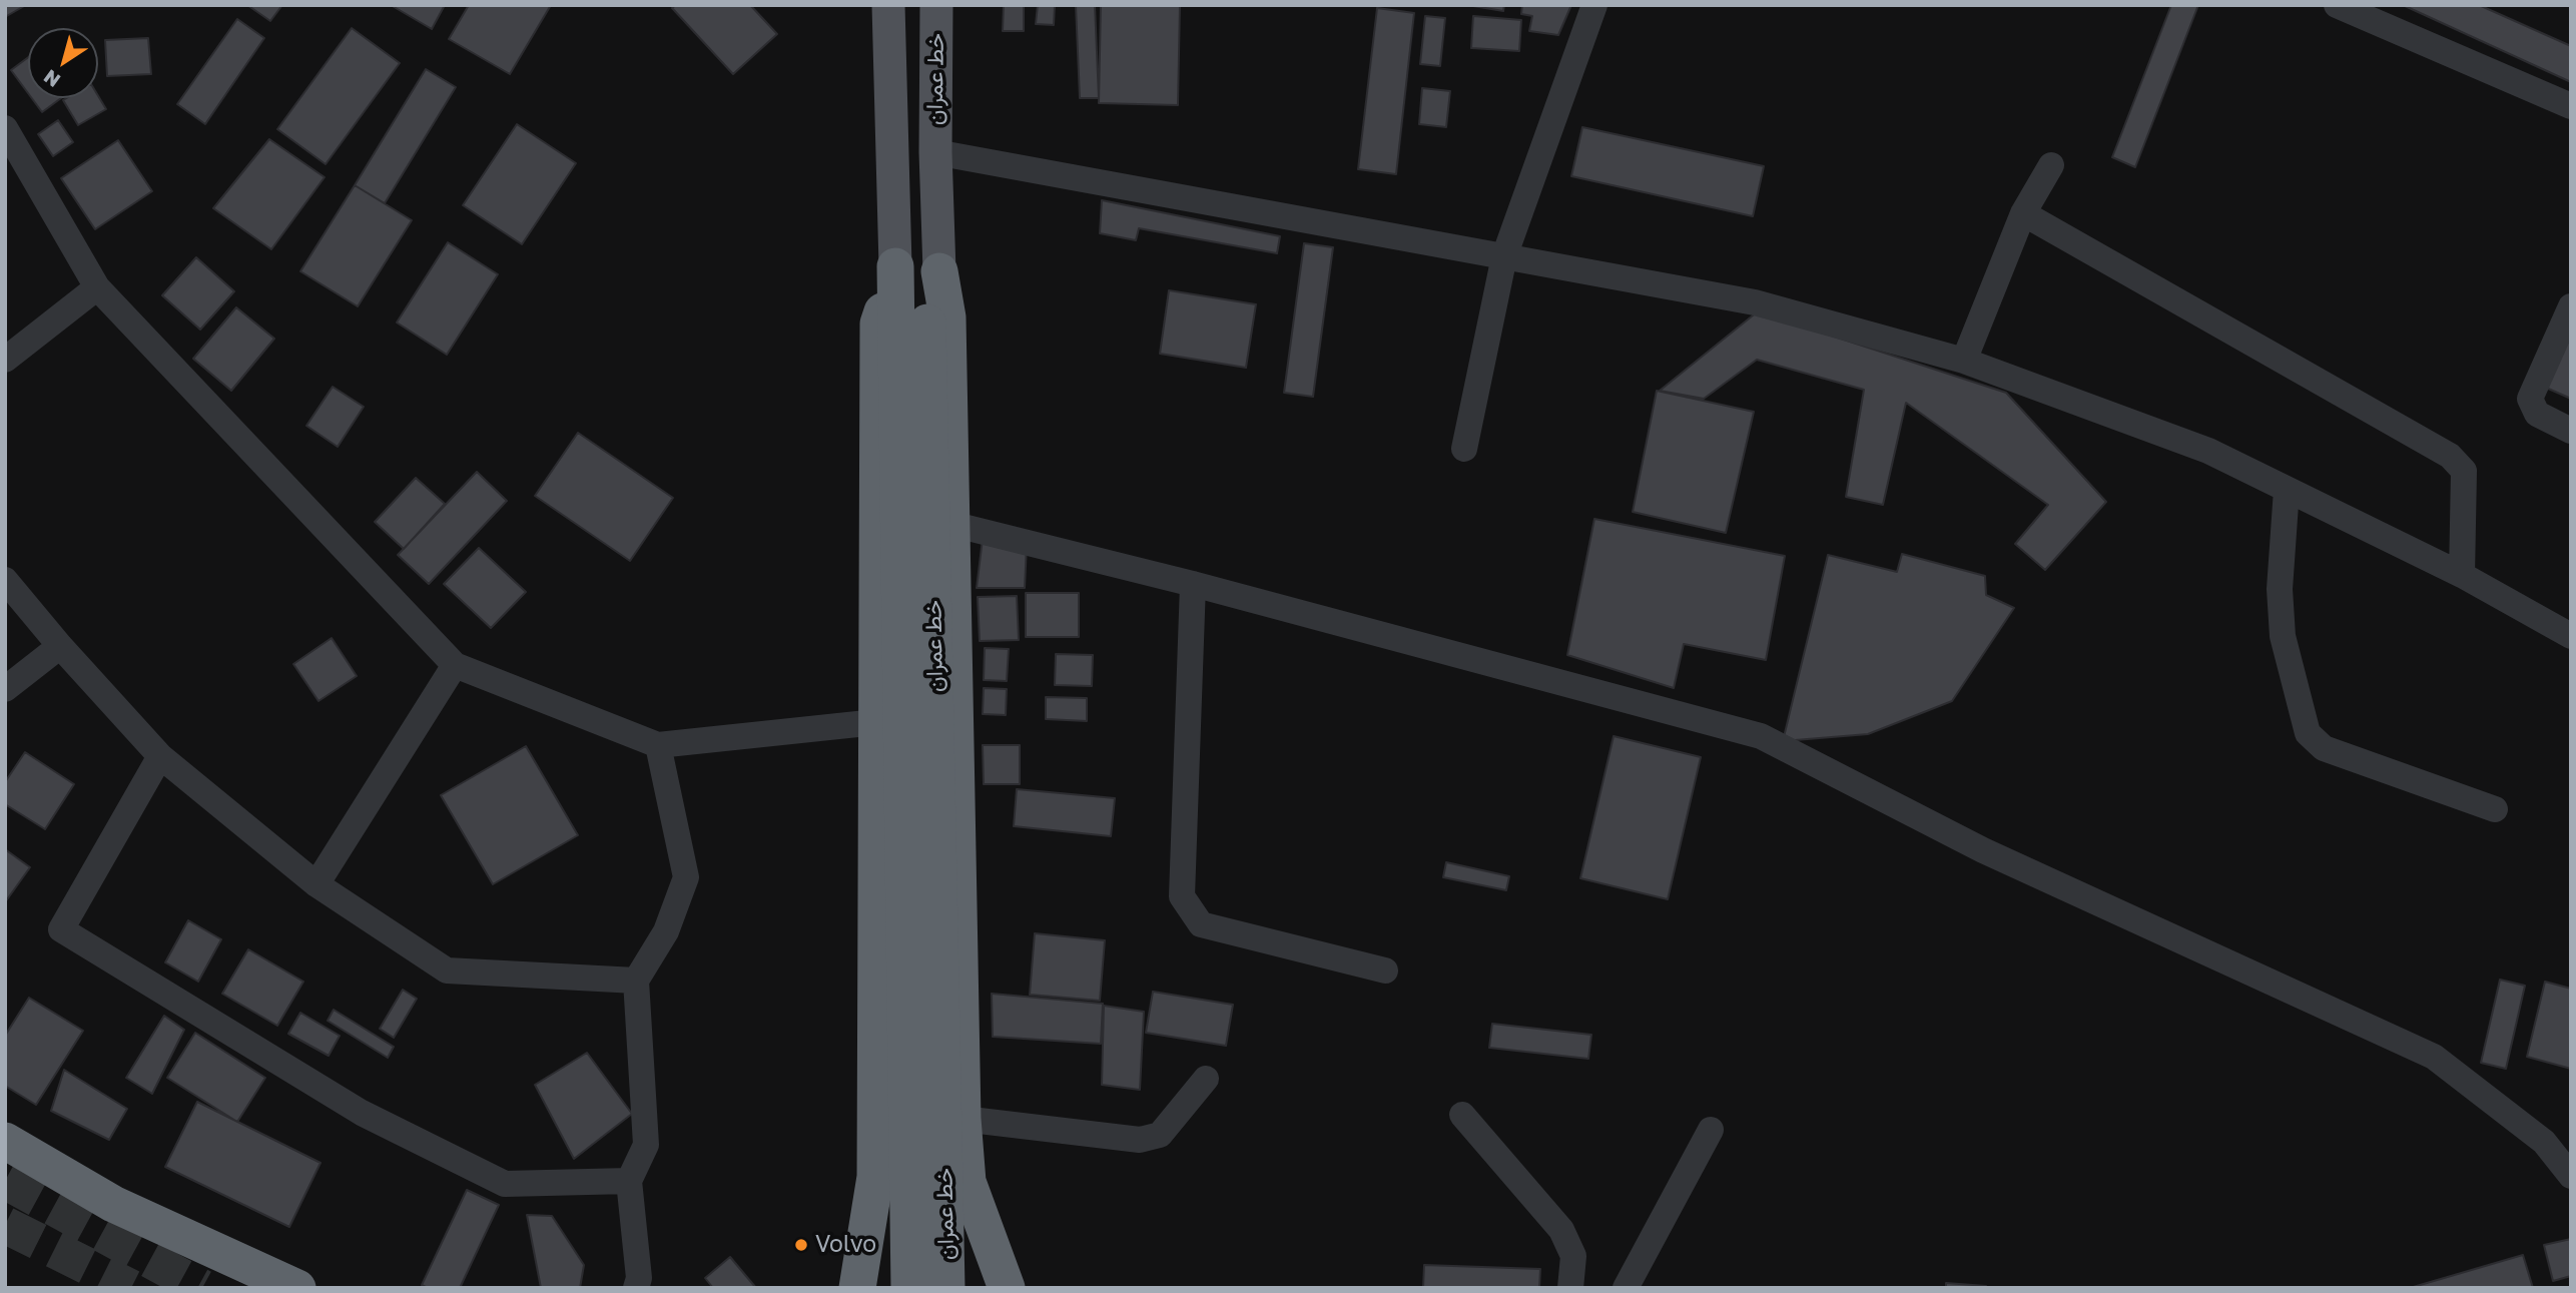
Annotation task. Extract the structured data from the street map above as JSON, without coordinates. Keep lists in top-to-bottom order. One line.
{"streets":{"highway":["خط عمران"]},"places":["Volvo"],"north":"bottom left"}
